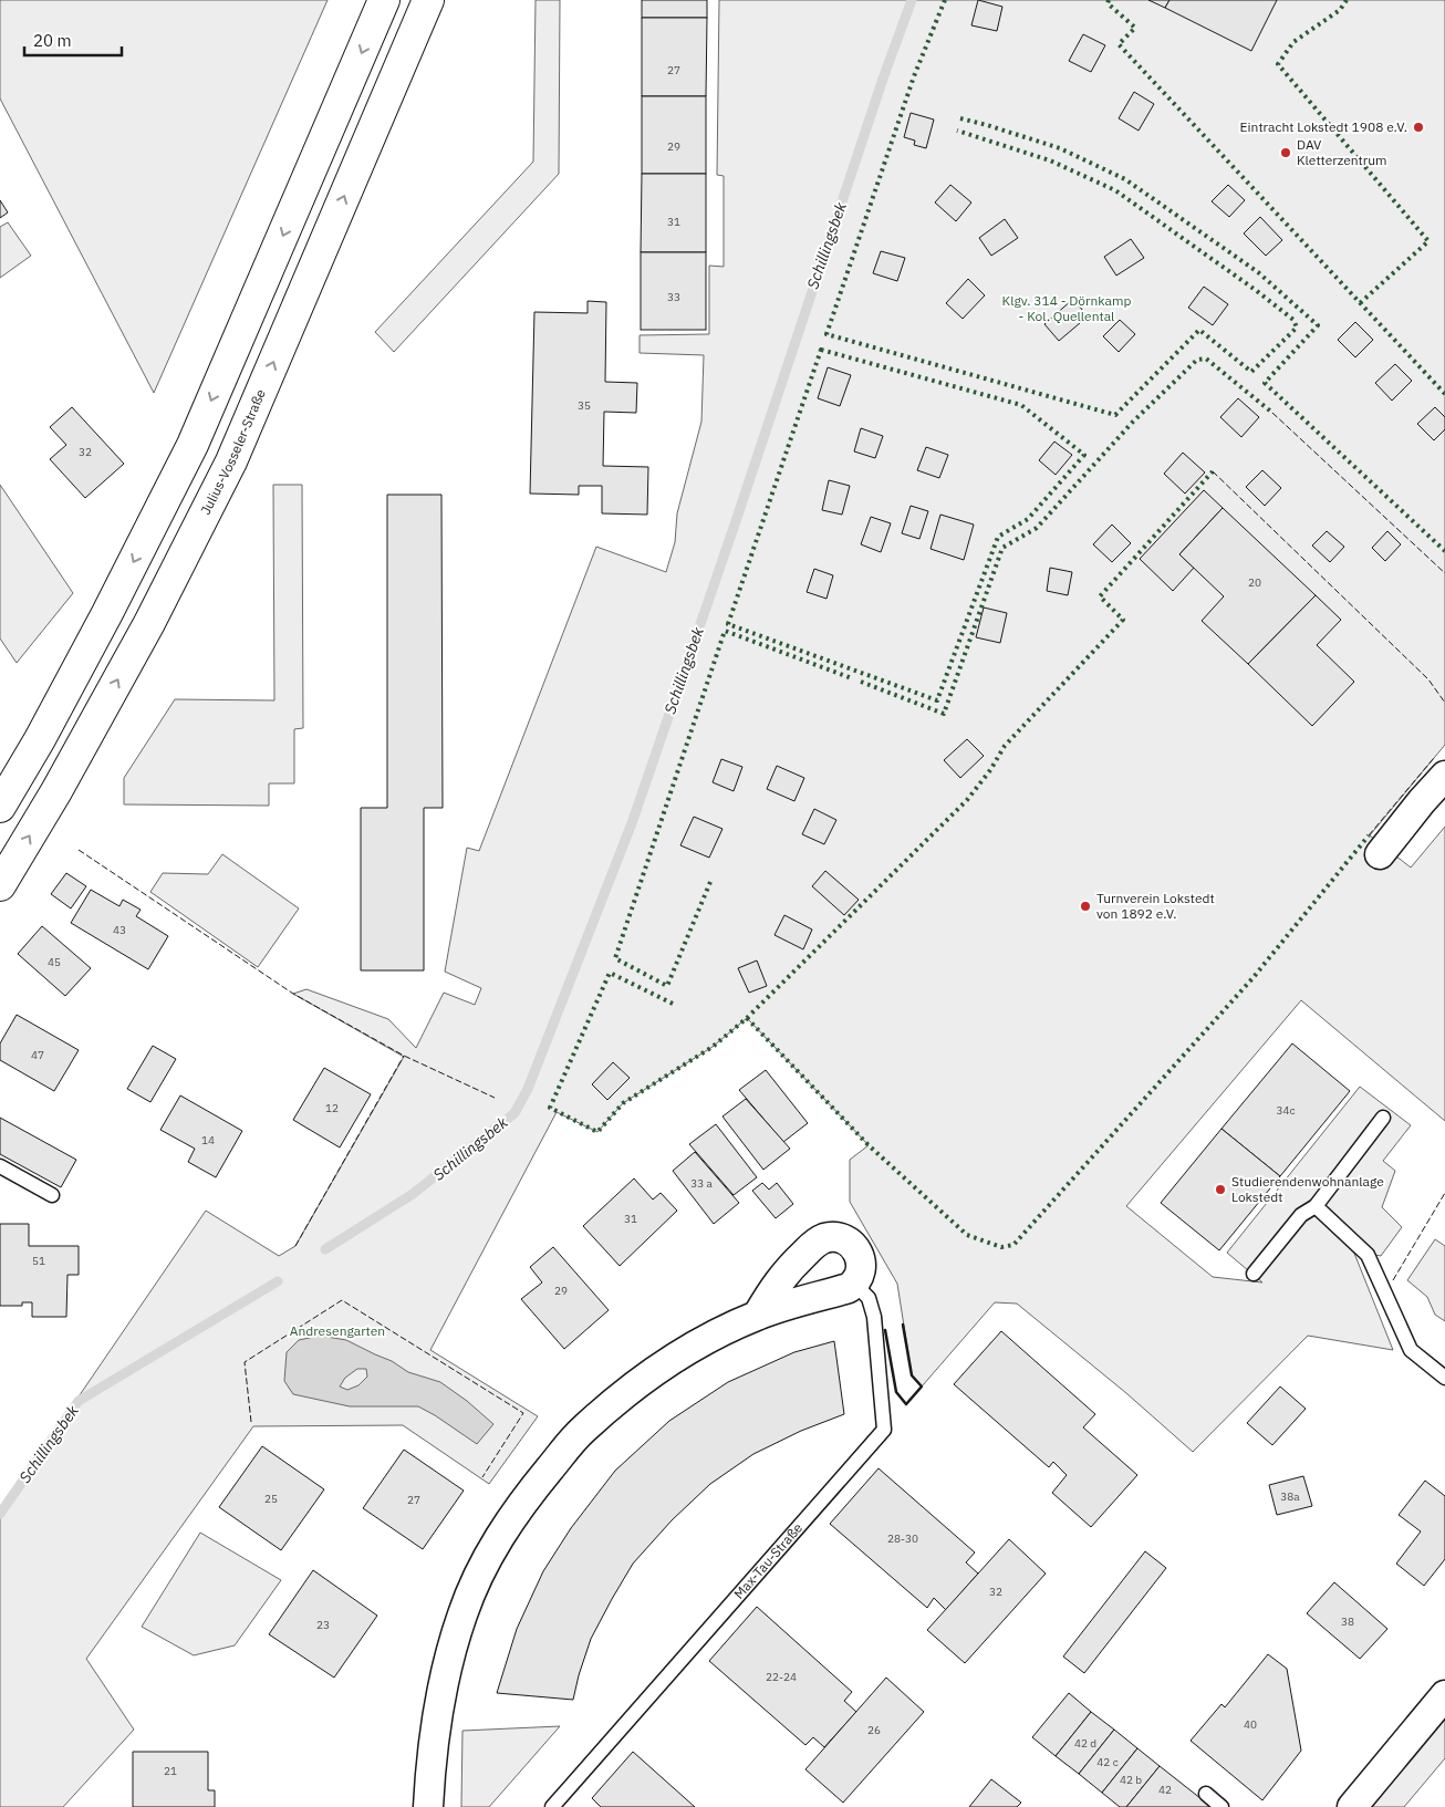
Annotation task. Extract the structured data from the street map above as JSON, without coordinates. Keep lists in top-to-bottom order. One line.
{"streets":{"main road":["Julius-Vosseler-Straße"],"lane":["Max-Tau-Straße"]},"water":["Schillingsbek"],"parks":["Klgv. 314 - Dörnkamp - Kol. Quellental","Andresengarten"],"places":["Eintracht Lokstedt 1908 e.V.","DAV Kletterzentrum","Turnverein Lokstedt von 1892 e.V.","Studierendenwohnanlage Lokstedt"],"house_numbers":["27","29","31","33","35","32","20","43","45","47","12","34c","14","33 a","31","51","29","38a","25","27","28-30","32","38","23","22-24","40","26","42 d","42 c","21","42 b","42"],"scale_bar":"20 m"}
